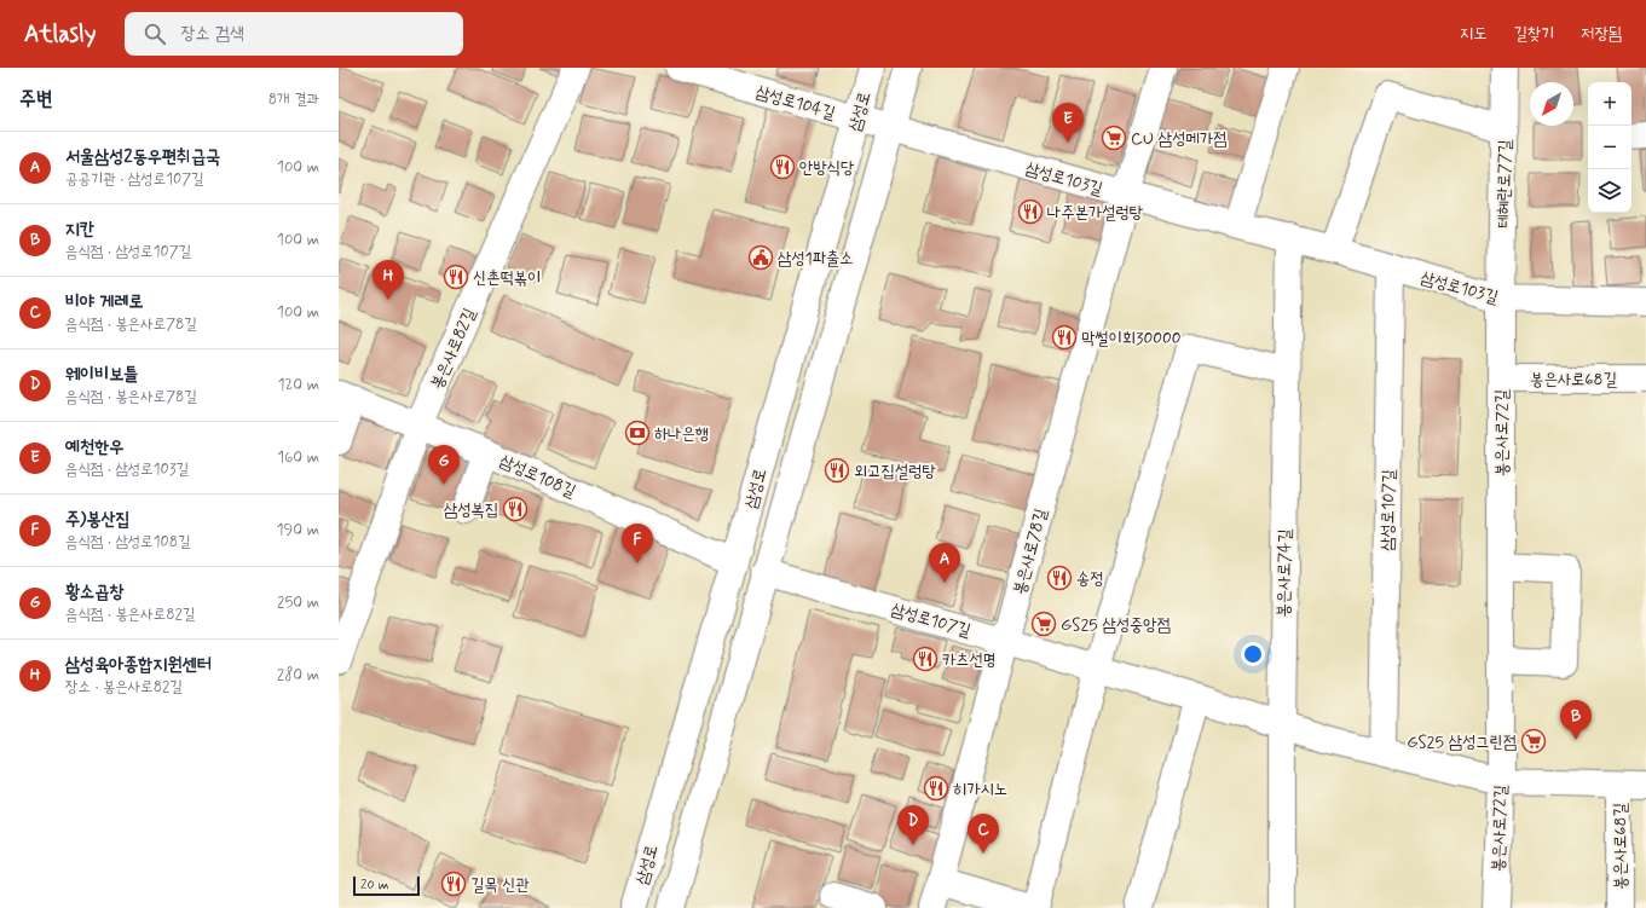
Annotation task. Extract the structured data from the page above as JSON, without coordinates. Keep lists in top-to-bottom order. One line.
{"streets":{"street":["삼성로104길","삼성로","삼성로103길","테헤란로77길","봉은사로82길","봉은사로68길","봉은사로72길","삼성로108길","삼성로107길","봉은사로78길","봉은사로74길"]},"crossings":[["삼성로104길","삼성로"],["삼성로104길","삼성로103길"],["삼성로","삼성로103길"],["삼성로","삼성로108길"],["삼성로","삼성로107길"],["삼성로103길","테헤란로77길"],["삼성로103길","봉은사로72길"],["삼성로103길","삼성로107길"],["삼성로103길","봉은사로78길"],["삼성로103길","봉은사로74길"],["테헤란로77길","봉은사로72길"],["봉은사로82길","삼성로108길"],["봉은사로68길","봉은사로72길"],["봉은사로68길","삼성로107길"],["봉은사로72길","삼성로107길"],["삼성로107길","봉은사로78길"],["삼성로107길","봉은사로74길"]],"places":{"supermarket":["CU 삼성메가점","GS25 삼성중앙점","GS25 삼성그린점"],"restaurant":["안방식당","나주본가설렁탕","신촌떡볶이","막썰이회30000","외고집설렁탕","삼성복집","송정","카츠선명","히가시노","길목 신관"],"public building":["삼성1파출소"],"bank":["하나은행"]},"scale_bar":"20 m","north":"bottom left","page":{"header":"Atlasly","search":"장소 검색","nav":["지도","길찾기","저장됨"],"heading":["주변","8개 결과"],"map_buttons":["+","−"],"pins":["E","H","G","F","A","B","D","C"],"list":[{"mark":"A","name":"서울삼성2동우편취급국","note":"공공기관 · 삼성로107길","value":"100 m"},{"mark":"B","name":"지칸","note":"음식점 · 삼성로107길","value":"100 m"},{"mark":"C","name":"비야 게레로","note":"음식점 · 봉은사로78길","value":"100 m"},{"mark":"D","name":"웨이비보틀","note":"음식점 · 봉은사로78길","value":"120 m"},{"mark":"E","name":"예천한우","note":"음식점 · 삼성로103길","value":"160 m"},{"mark":"F","name":"주)봉산집","note":"음식점 · 삼성로108길","value":"190 m"},{"mark":"G","name":"황소곱창","note":"음식점 · 봉은사로82길","value":"250 m"},{"mark":"H","name":"삼성육아종합지원센터","note":"장소 · 봉은사로82길","value":"280 m"}],"scale":"20 m"}}
